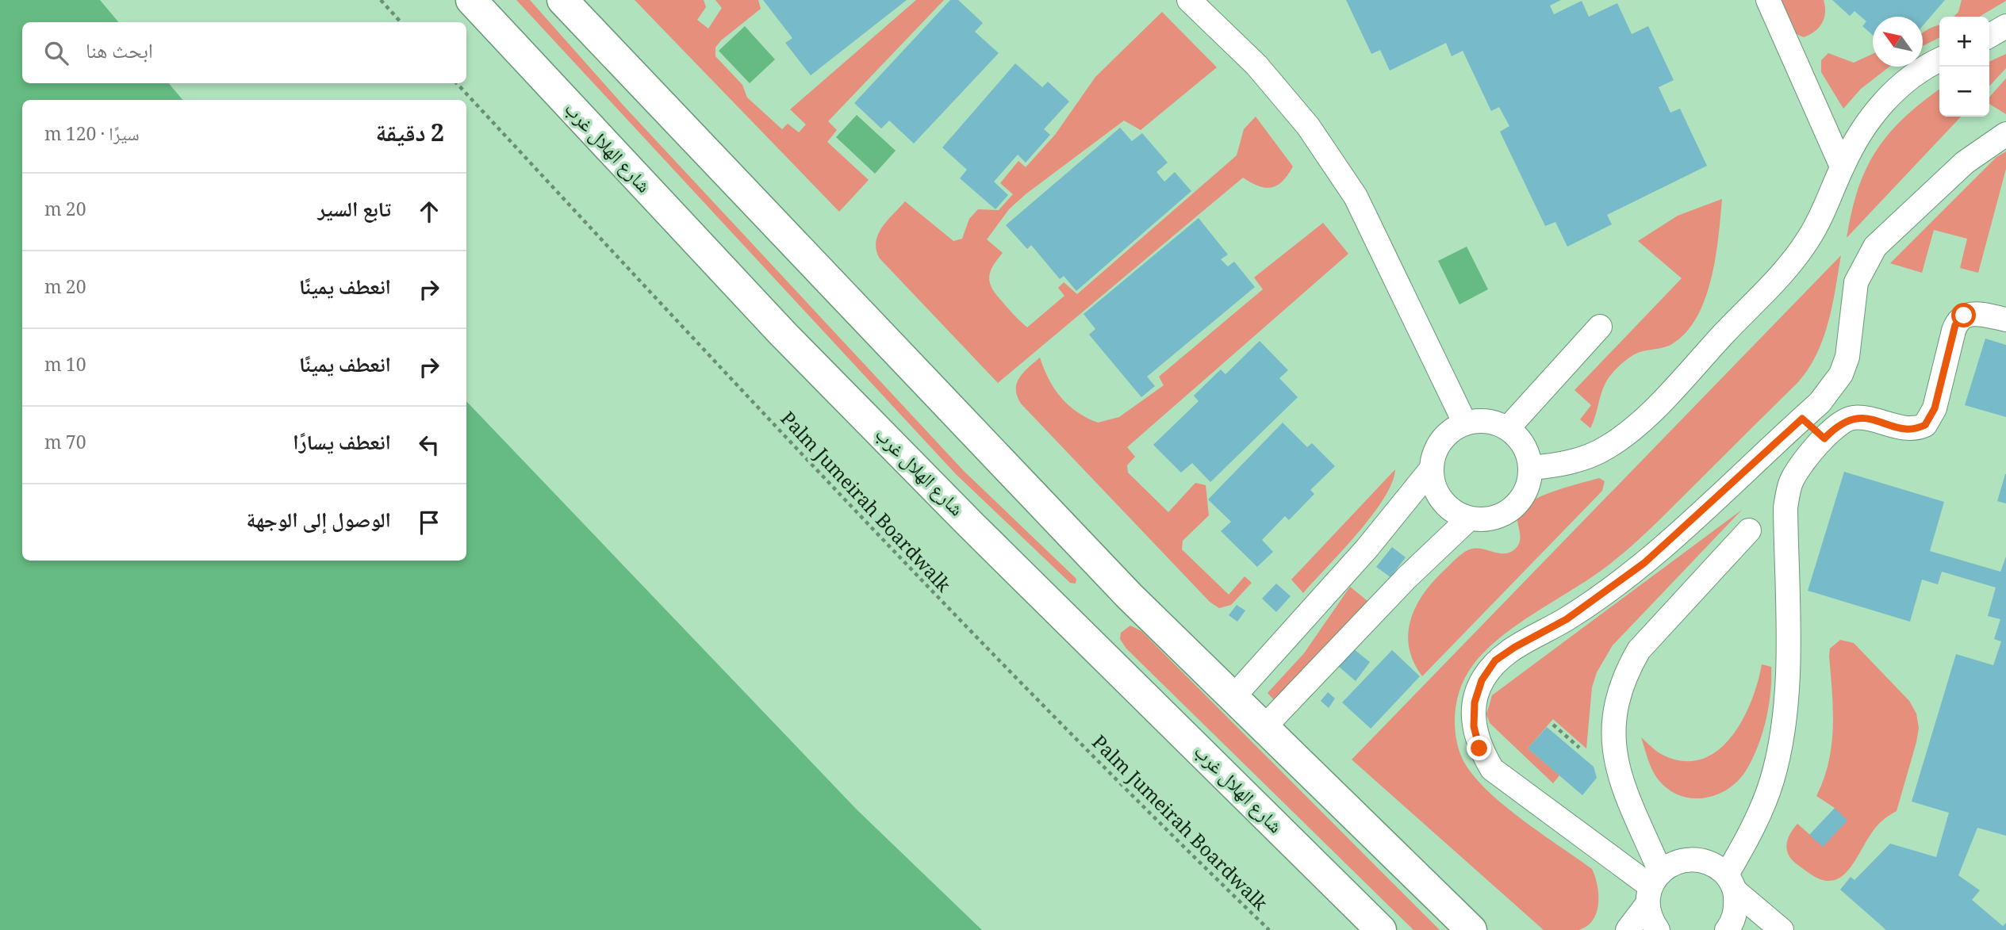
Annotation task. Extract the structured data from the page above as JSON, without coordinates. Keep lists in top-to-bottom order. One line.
{"streets":{"main road":["شارع الهلال غرب"],"path":["Palm Jumeirah Boardwalk"]},"north":"top left","page":{"map_buttons":["+","−"],"search":"ابحث هنا","heading":["2 دقيقة","سيرًا · 120 m"],"list":[["تابع السير","20 m"],["انعطف يمينًا","20 m"],["انعطف يمينًا","10 m"],["انعطف يسارًا","70 m"],"الوصول إلى الوجهة"]}}
